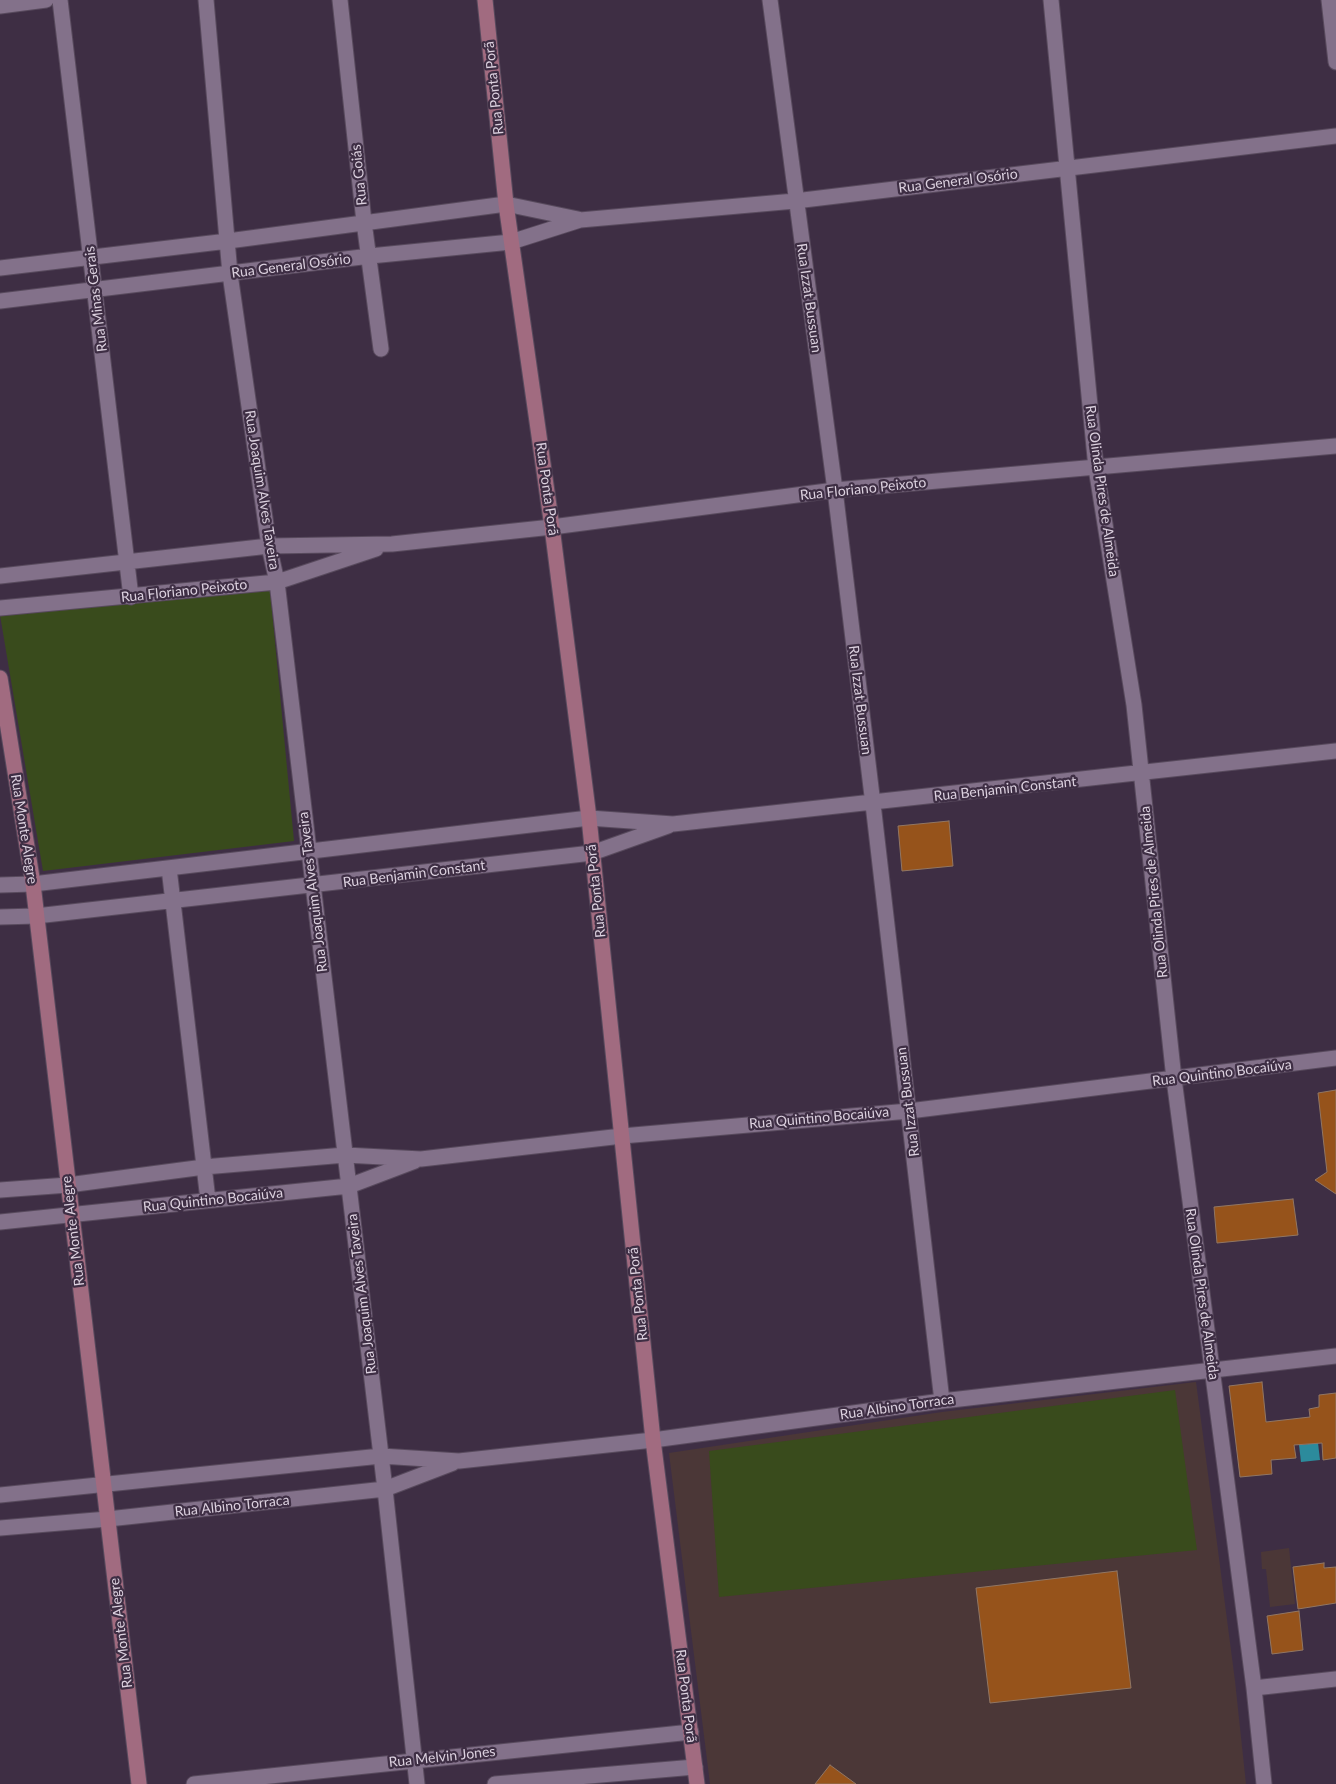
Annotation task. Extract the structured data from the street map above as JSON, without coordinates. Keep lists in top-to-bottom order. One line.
{"streets":{"street":["Rua Ponta Porã","Rua Goiás","Rua General Osório","Rua Izzat Bussuan","Rua Minas Gerais","Rua Floriano Peixoto","Rua Joaquim Alves Taveira","Rua Olinda Pires de Almeida","Rua Benjamin Constant","Rua Monte Alegre","Rua Quintino Bocaiúva","Rua Albino Torraca","Rua Melvin Jones"]},"crossings":[["Rua Ponta Porã","Rua General Osório"],["Rua Ponta Porã","Rua Floriano Peixoto"],["Rua Ponta Porã","Rua Benjamin Constant"],["Rua Ponta Porã","Rua Quintino Bocaiúva"],["Rua Ponta Porã","Rua Albino Torraca"],["Rua Ponta Porã","Rua Melvin Jones"],["Rua Goiás","Rua General Osório"],["Rua General Osório","Rua Izzat Bussuan"],["Rua General Osório","Rua Minas Gerais"],["Rua General Osório","Rua Joaquim Alves Taveira"],["Rua General Osório","Rua Olinda Pires de Almeida"],["Rua Izzat Bussuan","Rua Floriano Peixoto"],["Rua Izzat Bussuan","Rua Benjamin Constant"],["Rua Izzat Bussuan","Rua Quintino Bocaiúva"],["Rua Izzat Bussuan","Rua Albino Torraca"],["Rua Minas Gerais","Rua Floriano Peixoto"],["Rua Floriano Peixoto","Rua Joaquim Alves Taveira"],["Rua Floriano Peixoto","Rua Olinda Pires de Almeida"],["Rua Joaquim Alves Taveira","Rua Benjamin Constant"],["Rua Joaquim Alves Taveira","Rua Quintino Bocaiúva"],["Rua Joaquim Alves Taveira","Rua Albino Torraca"],["Rua Joaquim Alves Taveira","Rua Melvin Jones"],["Rua Olinda Pires de Almeida","Rua Benjamin Constant"],["Rua Olinda Pires de Almeida","Rua Quintino Bocaiúva"],["Rua Olinda Pires de Almeida","Rua Albino Torraca"],["Rua Benjamin Constant","Rua Monte Alegre"],["Rua Monte Alegre","Rua Quintino Bocaiúva"],["Rua Monte Alegre","Rua Albino Torraca"]]}
